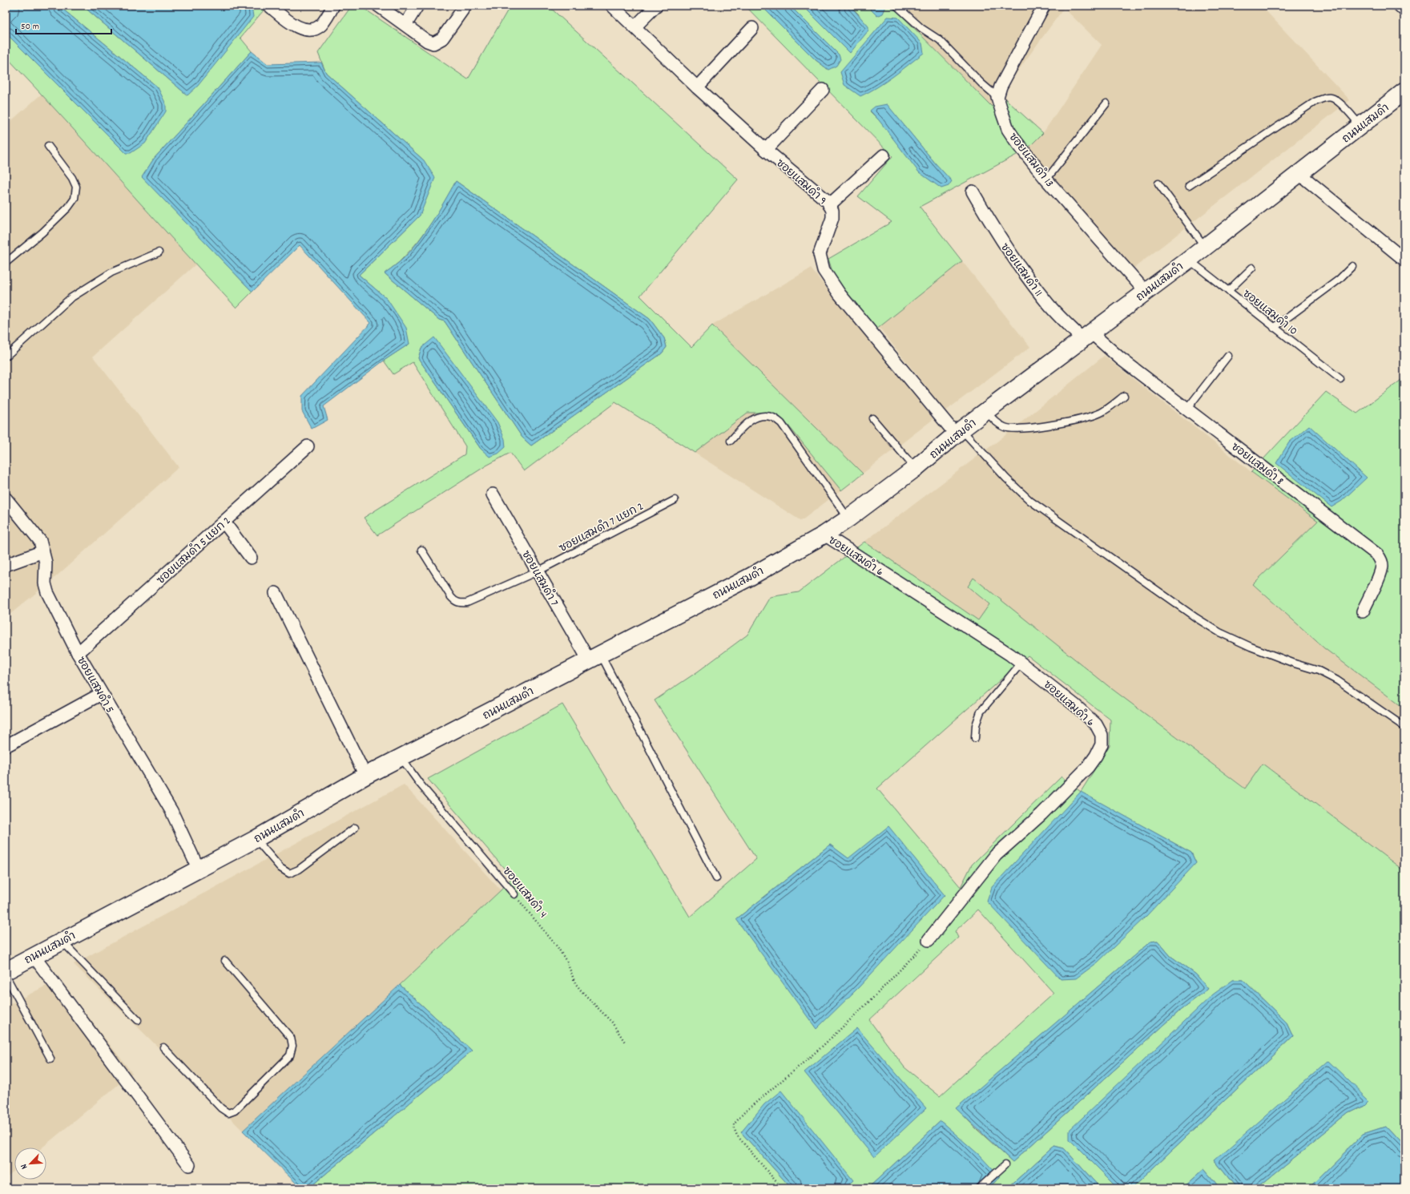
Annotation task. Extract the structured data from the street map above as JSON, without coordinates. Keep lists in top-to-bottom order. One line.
{"streets":{"street":["ถนนแสมดำ","ซอยแสมดำ 13","ซอยแสมดำ 9","ซอยแสมดำ 11","ซอยแสมดำ 8","ซอยแสมดำ 5 แยก 2","ซอยแสมดำ 6","ซอยแสมดำ 7","ซอยแสมดำ 5"],"lane":["ซอยแสมดำ 10","ซอยแสมดำ 7 แยก 2","ซอยแสมดำ 4"]},"crossings":[["ถนนแสมดำ","ซอยแสมดำ 13"],["ถนนแสมดำ","ซอยแสมดำ 9"],["ถนนแสมดำ","ซอยแสมดำ 11"],["ถนนแสมดำ","ซอยแสมดำ 10"],["ถนนแสมดำ","ซอยแสมดำ 8"],["ถนนแสมดำ","ซอยแสมดำ 6"],["ถนนแสมดำ","ซอยแสมดำ 7"],["ถนนแสมดำ","ซอยแสมดำ 5"],["ถนนแสมดำ","ซอยแสมดำ 4"],["ซอยแสมดำ 11","ซอยแสมดำ 8"],["ซอยแสมดำ 7 แยก 2","ซอยแสมดำ 7"],["ซอยแสมดำ 5 แยก 2","ซอยแสมดำ 5"]],"scale_bar":"50 m","north":"bottom left"}
